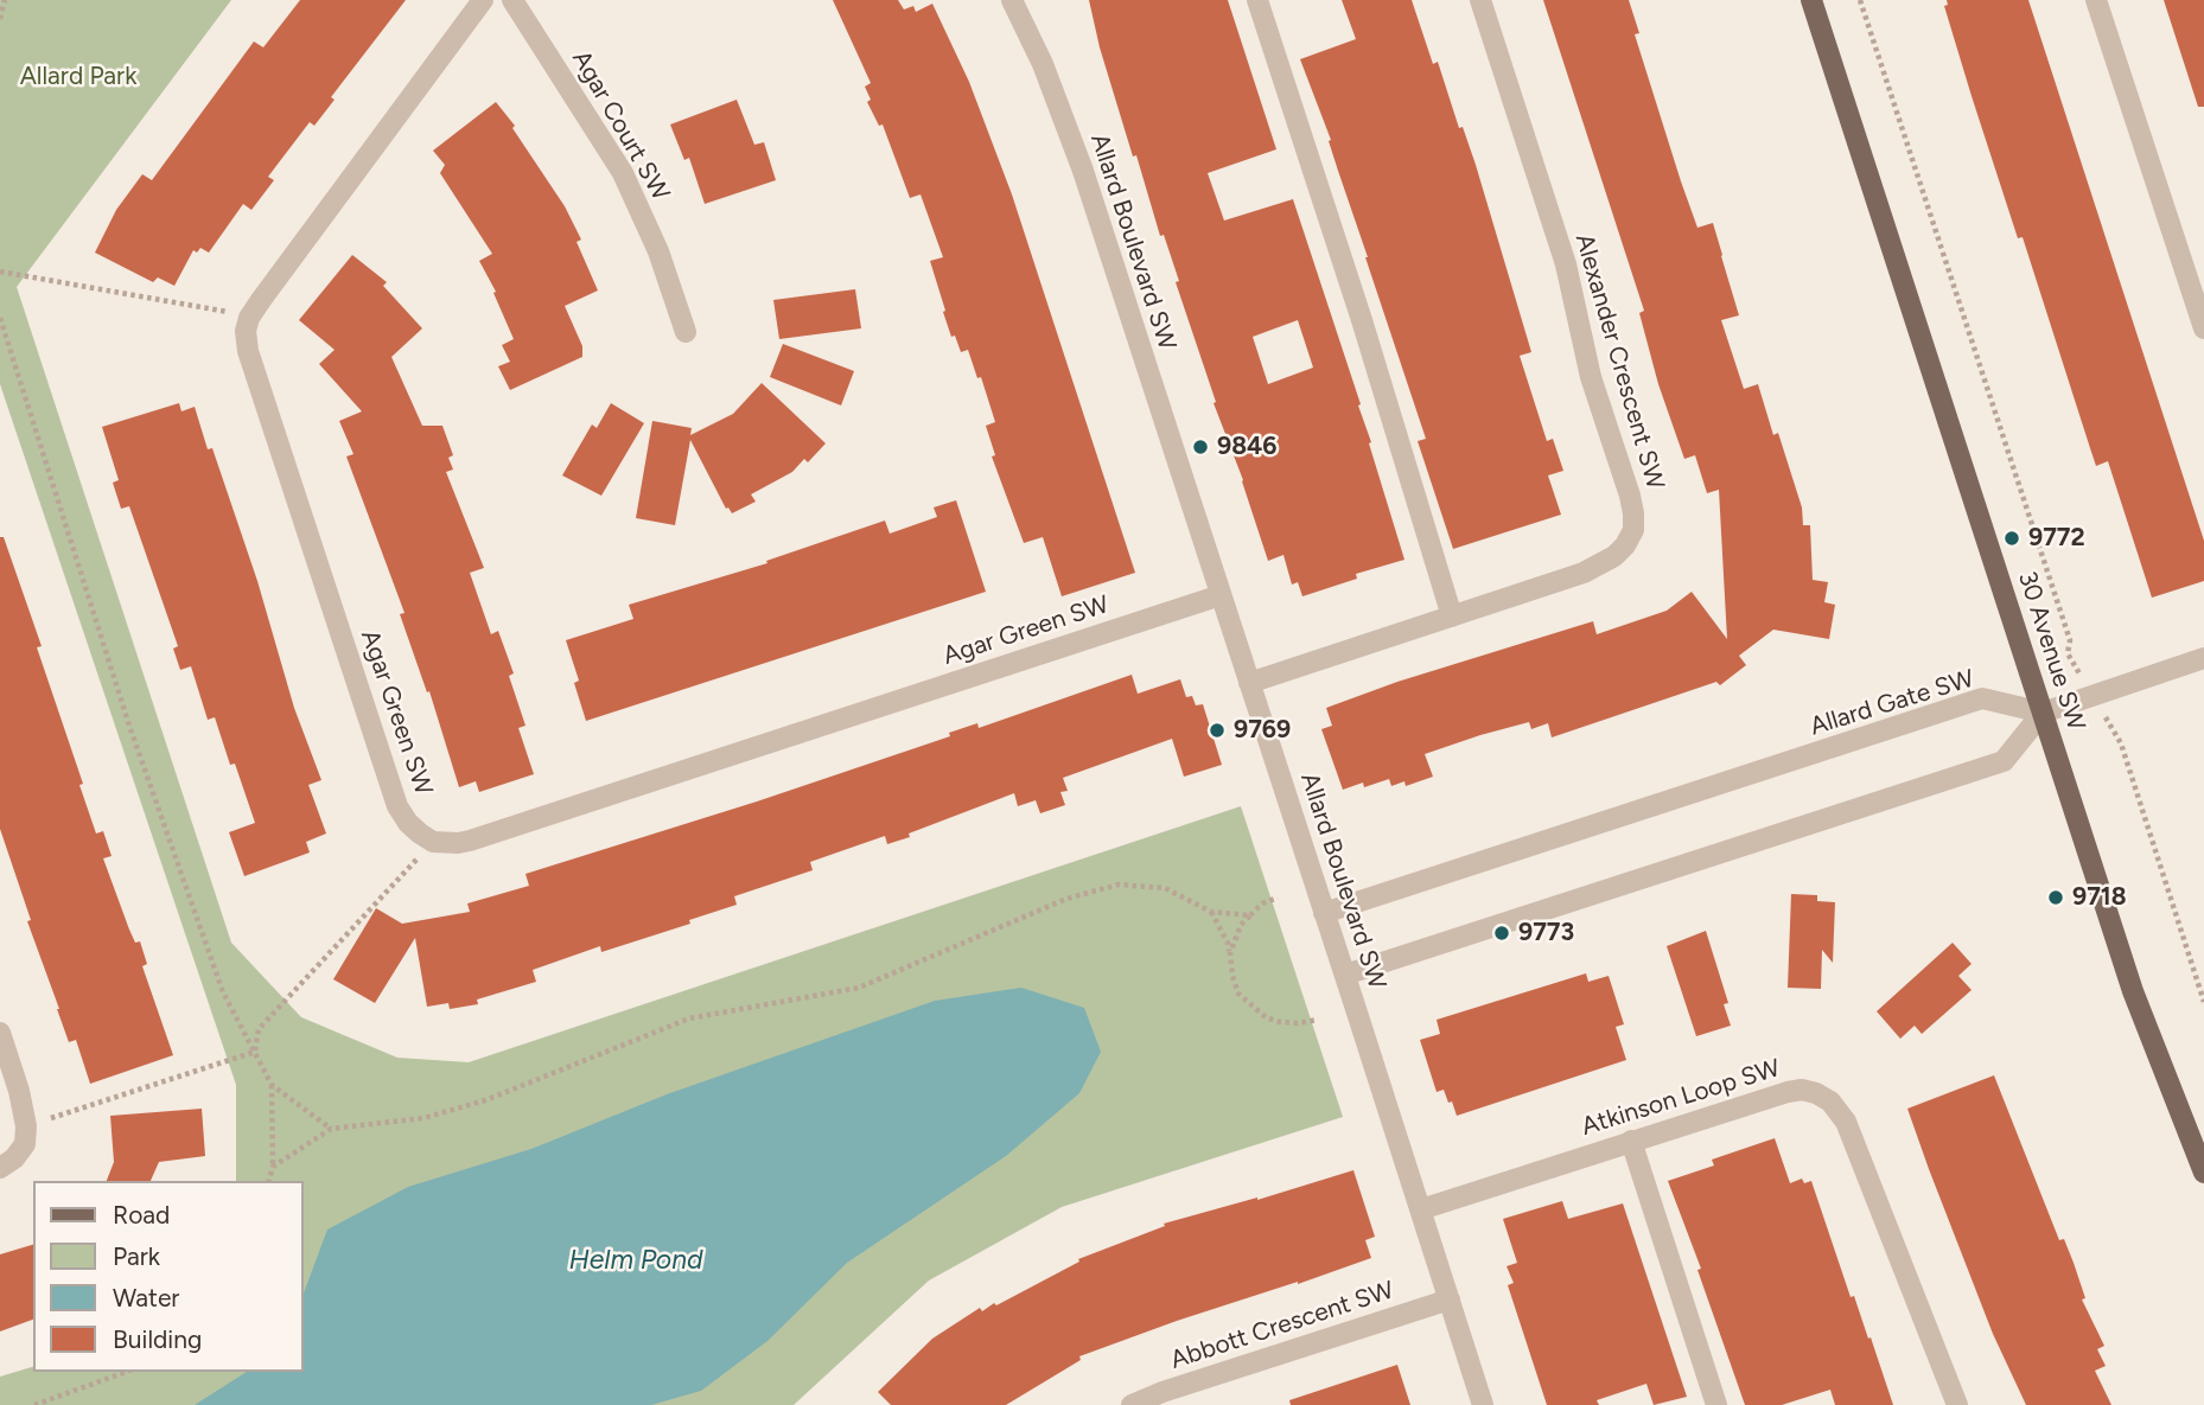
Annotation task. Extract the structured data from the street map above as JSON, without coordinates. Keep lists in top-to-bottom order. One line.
{"streets":{"main road":["30 Avenue SW"],"street":["Agar Court SW","Allard Boulevard SW","Alexander Crescent SW","Agar Green SW","Allard Gate SW","Atkinson Loop SW","Abbott Crescent SW"]},"crossings":[["Allard Boulevard SW","Alexander Crescent SW"],["Allard Boulevard SW","Agar Green SW"],["Allard Boulevard SW","Allard Gate SW"],["Allard Boulevard SW","Atkinson Loop SW"],["Allard Boulevard SW","Abbott Crescent SW"],["30 Avenue SW","Allard Gate SW"]],"water":["Helm Pond"],"parks":["Allard Park"],"places":["9846","9772","9769","9718","9773"],"legend":["Road","Park","Water","Building"]}
